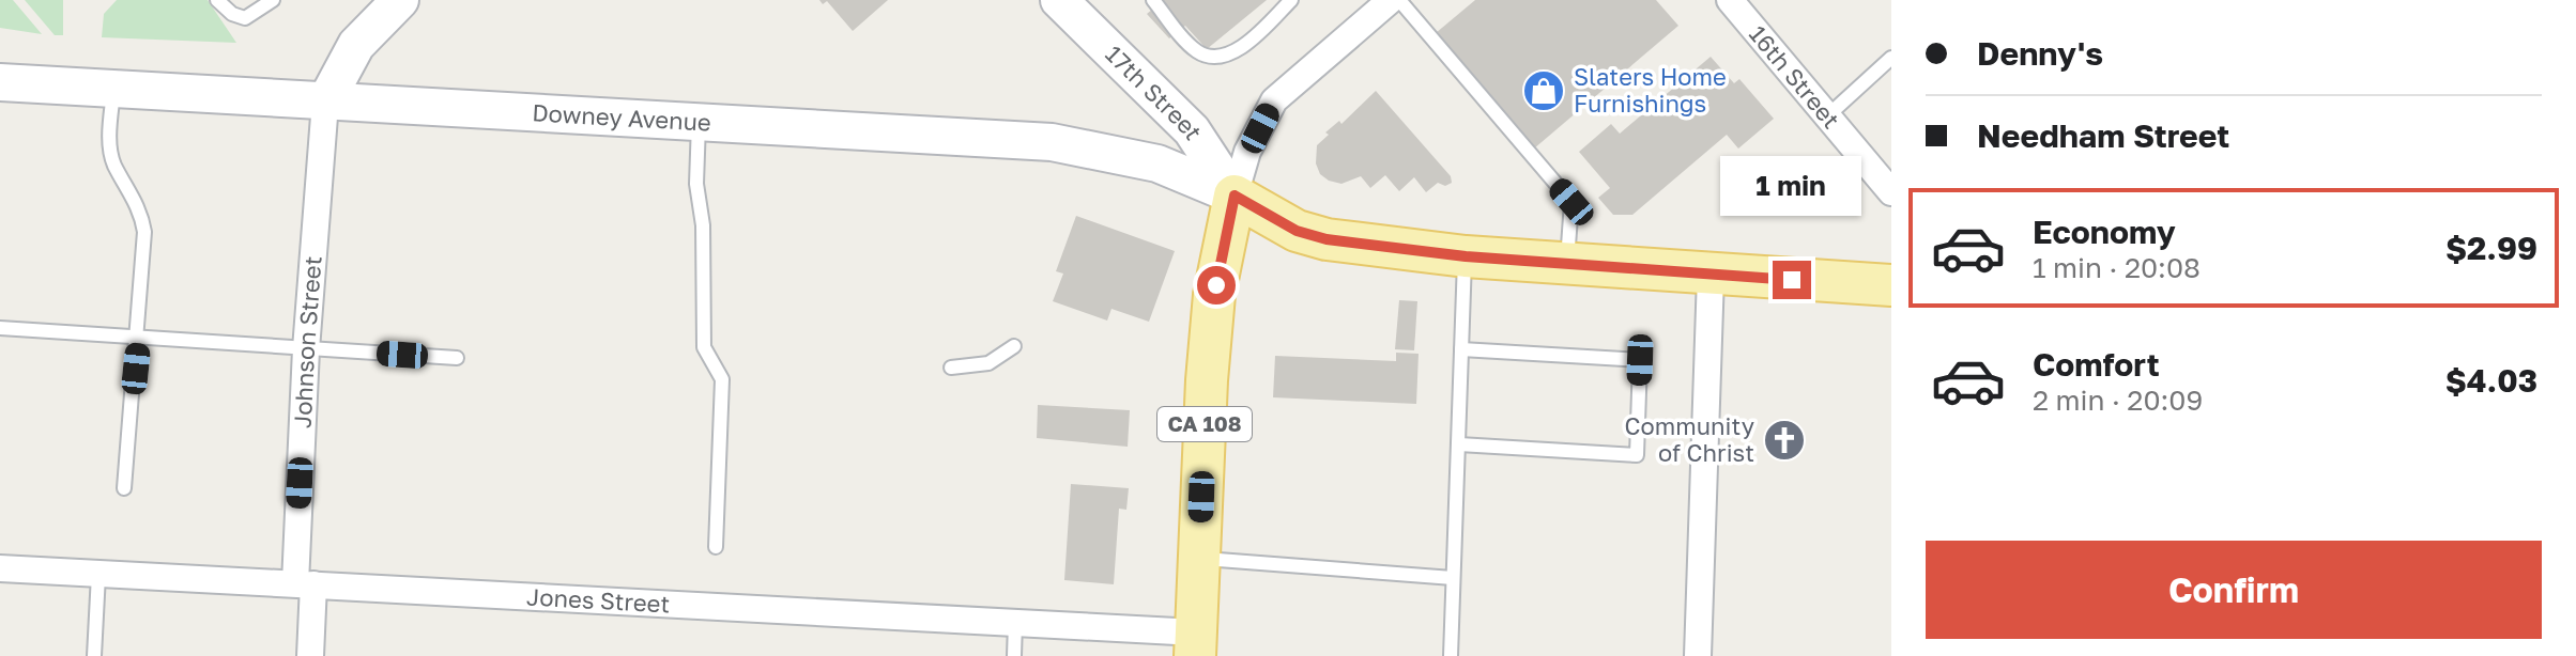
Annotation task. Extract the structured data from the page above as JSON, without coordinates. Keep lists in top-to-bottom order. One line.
{"streets":{"main road":["17th Street","Downey Avenue","CA 108"],"street":["16th Street","Johnson Street","Jones Street"]},"crossings":[["17th Street","Downey Avenue"],["17th Street","CA 108"],["Downey Avenue","Johnson Street"],["Downey Avenue","CA 108"],["Johnson Street","Jones Street"],["CA 108","Jones Street"]],"places":{"shop":["Slaters Home Furnishings"],"church":["Community of Christ"]},"page":{"banner":["Denny's","Needham Street"],"bubble":"1 min","list":[{"name":"Economy","note":"1 min · 20:08","value":"$2.99"},{"name":"Comfort","note":"2 min · 20:09","value":"$4.03"}],"buttons":"Confirm"}}
